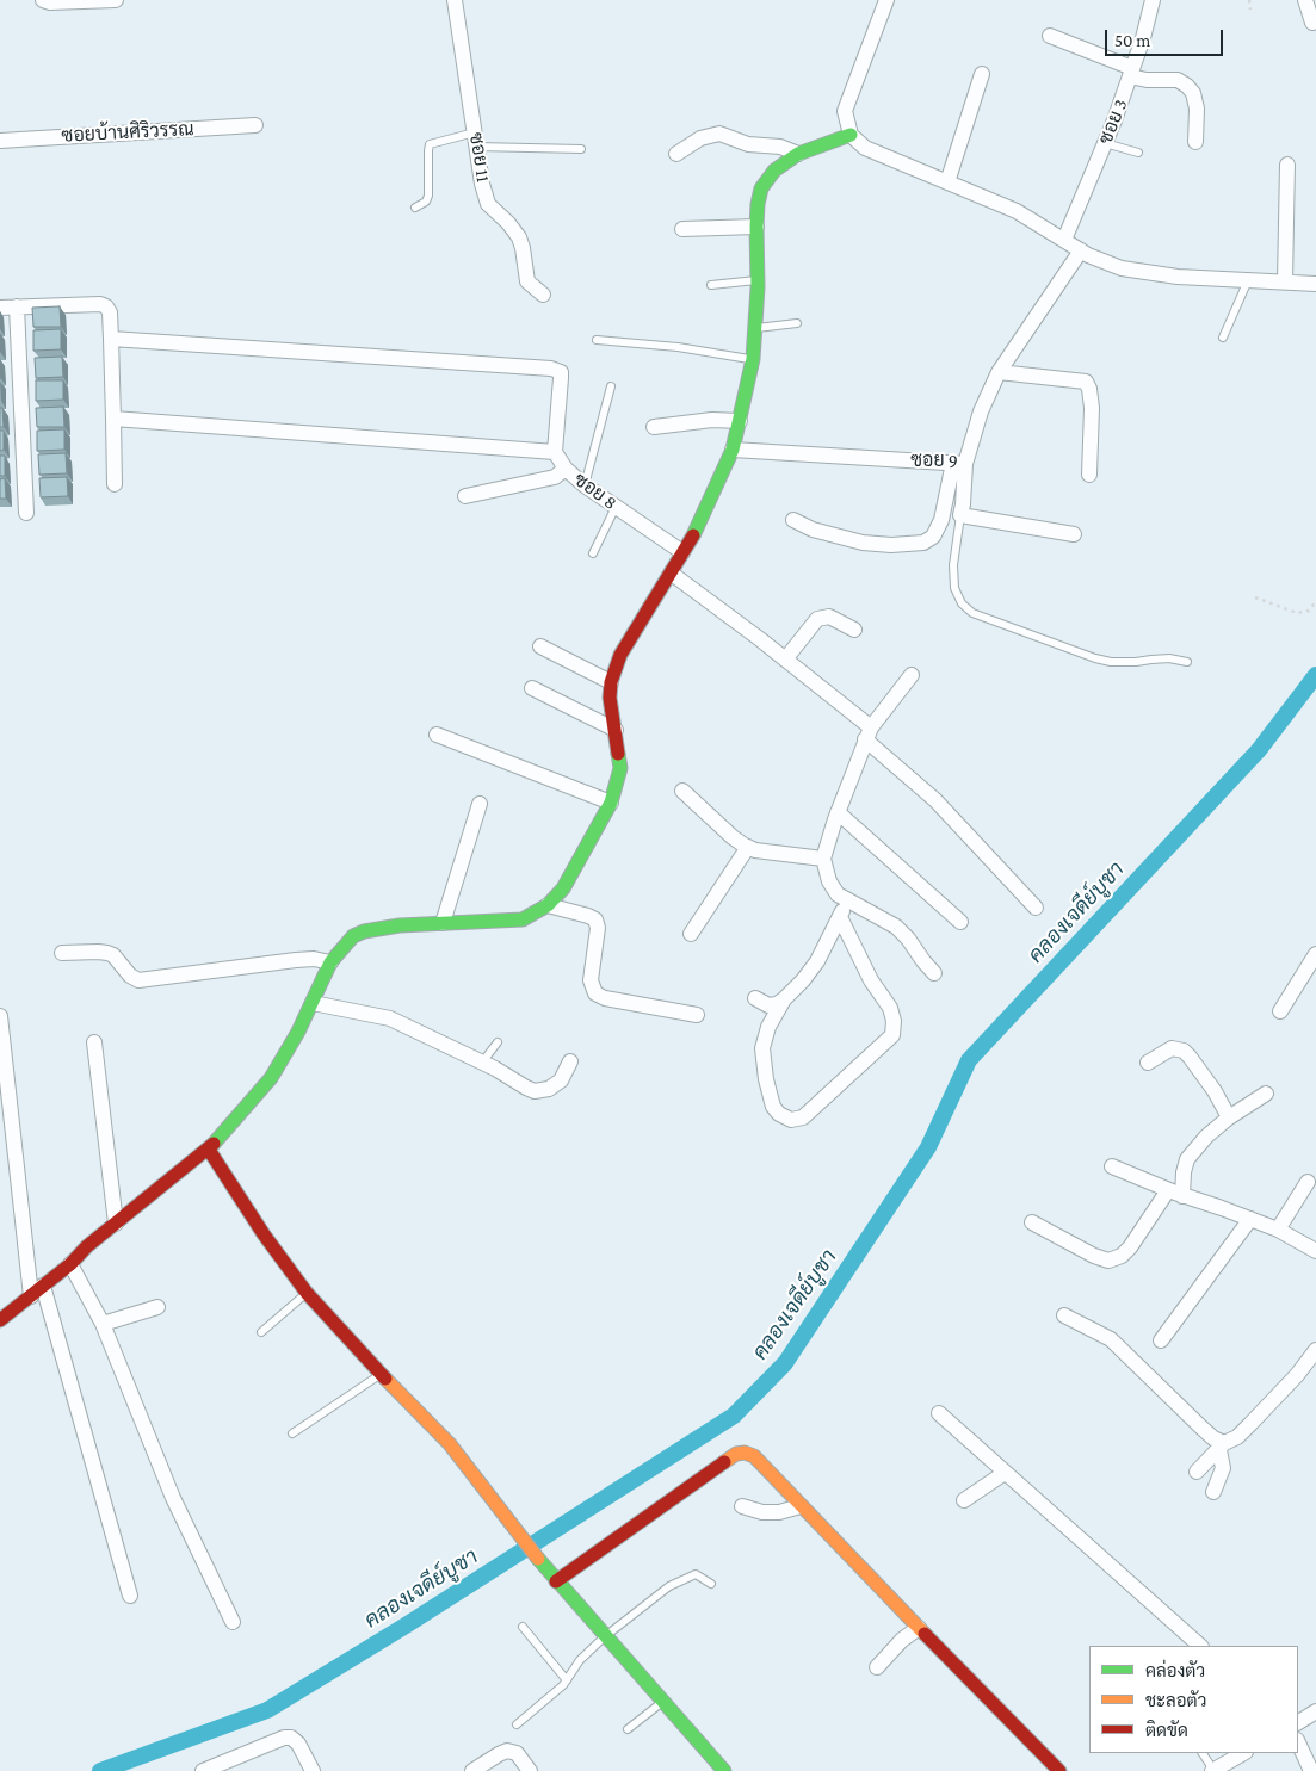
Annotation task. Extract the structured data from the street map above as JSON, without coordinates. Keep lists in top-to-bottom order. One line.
{"streets":{"street":["ซอย 3","ซอยบ้านศิริวรรณ","ซอย 11","ซอย 9","ซอย 8"]},"water":["คลองเจดีย์บูชา"],"legend":["คล่องตัว","ชะลอตัว","ติดขัด"],"scale_bar":"50 m"}
